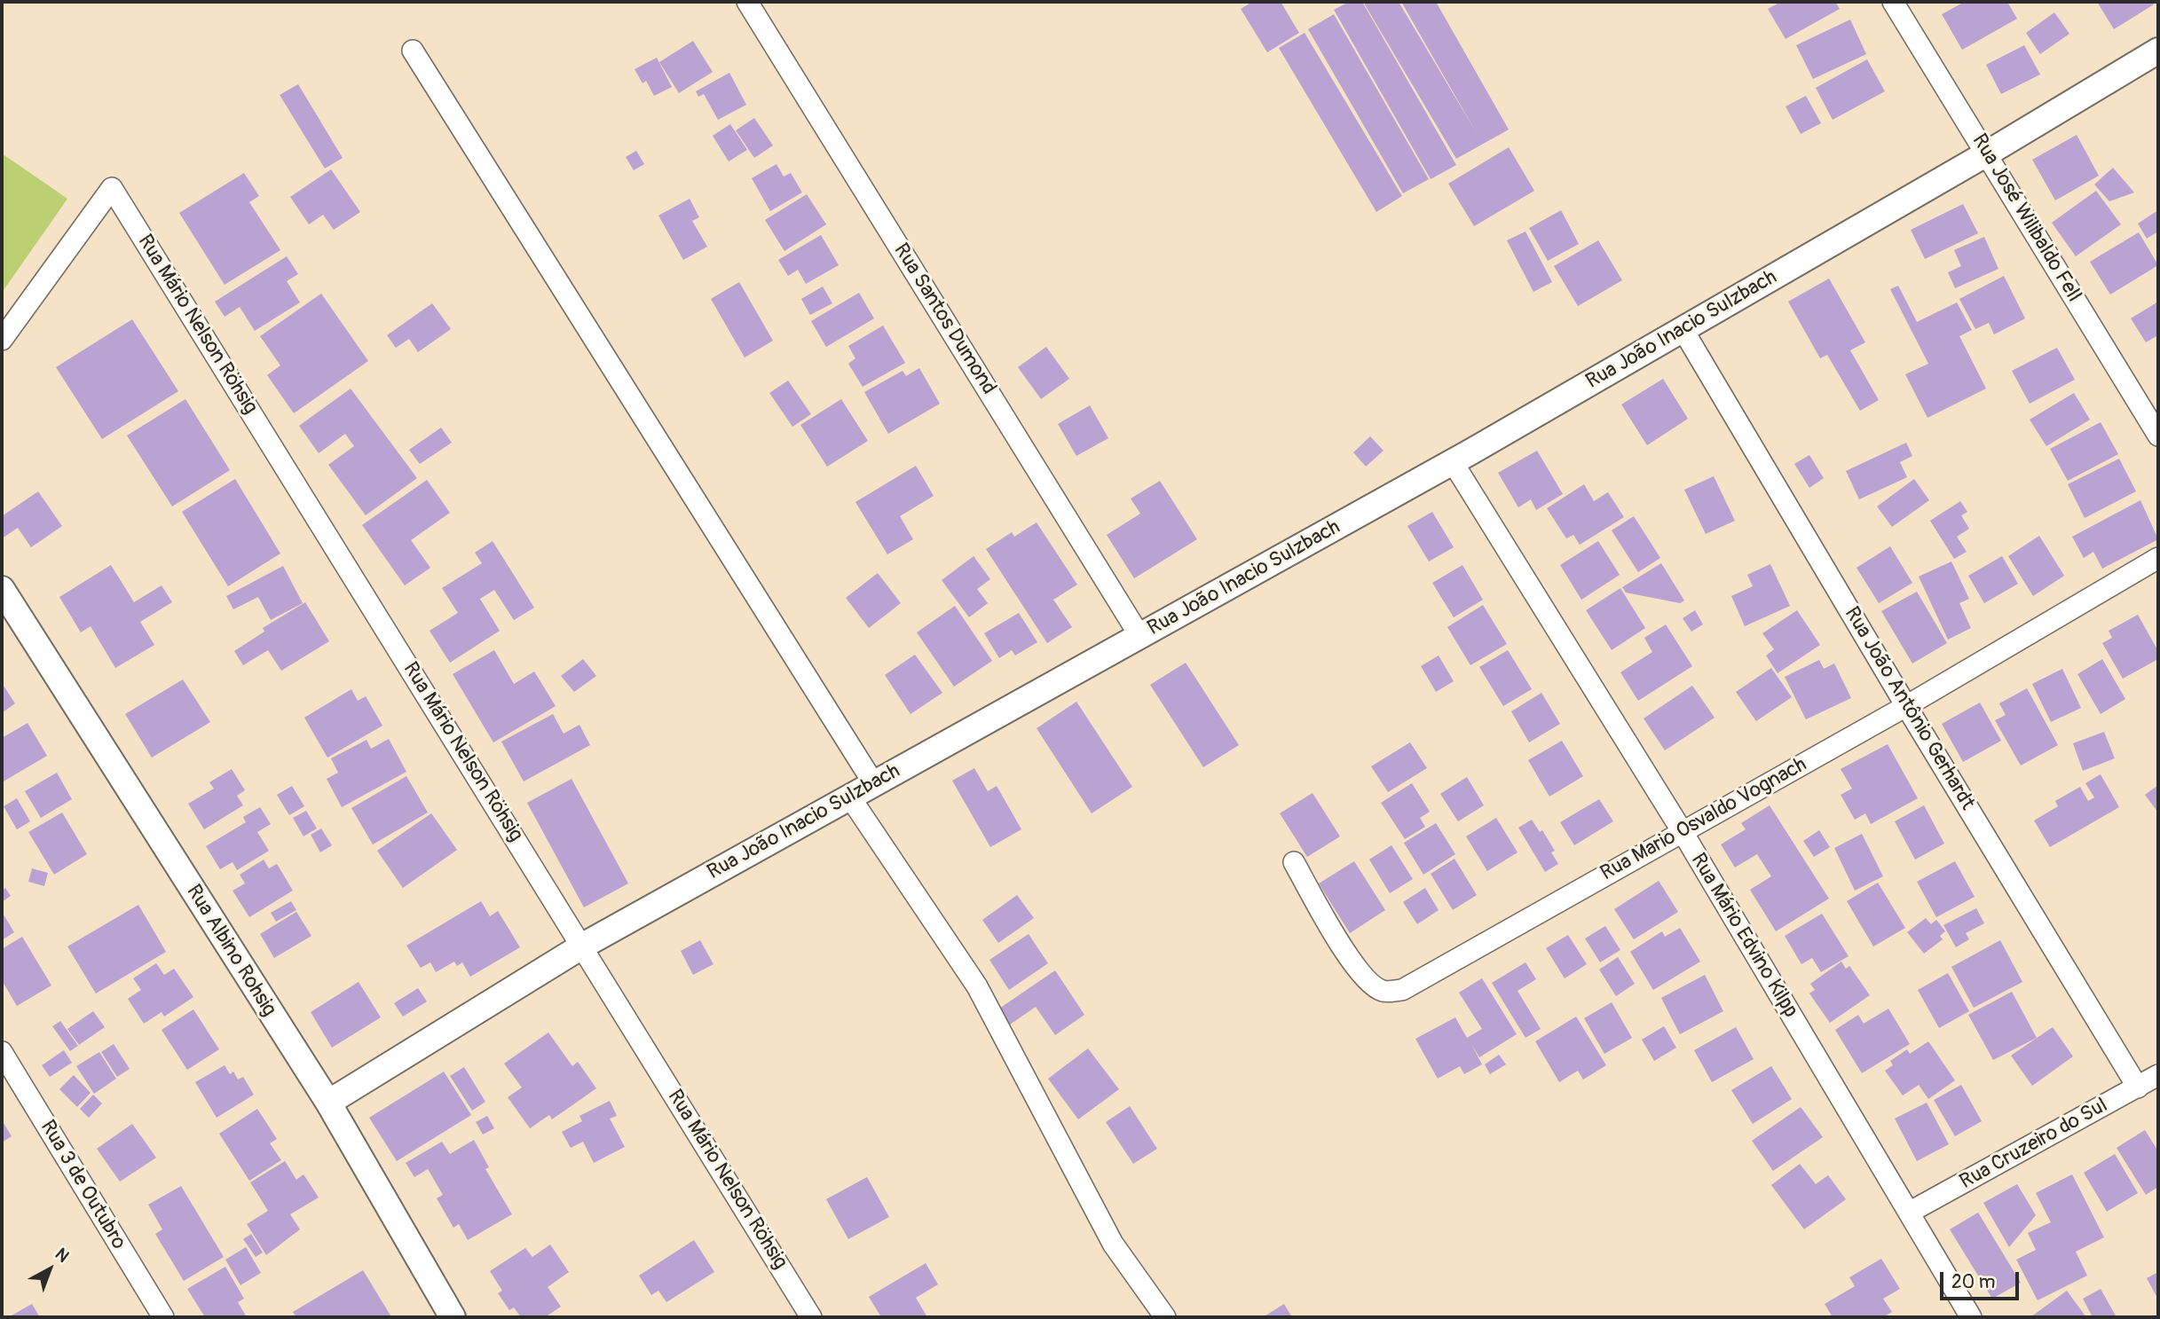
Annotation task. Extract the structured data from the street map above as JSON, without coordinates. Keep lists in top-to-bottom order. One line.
{"streets":{"street":["Rua José Wilibaldo Fell","Rua Santos Dumond","Rua Mário Nelson Röhsig","Rua João Inacio Sulzbach","Rua João Antônio Gerhardt","Rua Mario Osvaldo Vognach","Rua Mário Edvino Kilpp","Rua Albino Rohsig","Rua Cruzeiro do Sul","Rua 3 de Outubro"]},"crossings":[["Rua José Wilibaldo Fell","Rua João Inacio Sulzbach"],["Rua Santos Dumond","Rua João Inacio Sulzbach"],["Rua Mário Nelson Röhsig","Rua João Inacio Sulzbach"],["Rua João Inacio Sulzbach","Rua João Antônio Gerhardt"],["Rua João Inacio Sulzbach","Rua Mário Edvino Kilpp"],["Rua João Inacio Sulzbach","Rua Albino Rohsig"],["Rua João Antônio Gerhardt","Rua Mario Osvaldo Vognach"],["Rua João Antônio Gerhardt","Rua Cruzeiro do Sul"],["Rua Mario Osvaldo Vognach","Rua Mário Edvino Kilpp"],["Rua Mário Edvino Kilpp","Rua Cruzeiro do Sul"]],"scale_bar":"20 m","north":"top right"}
